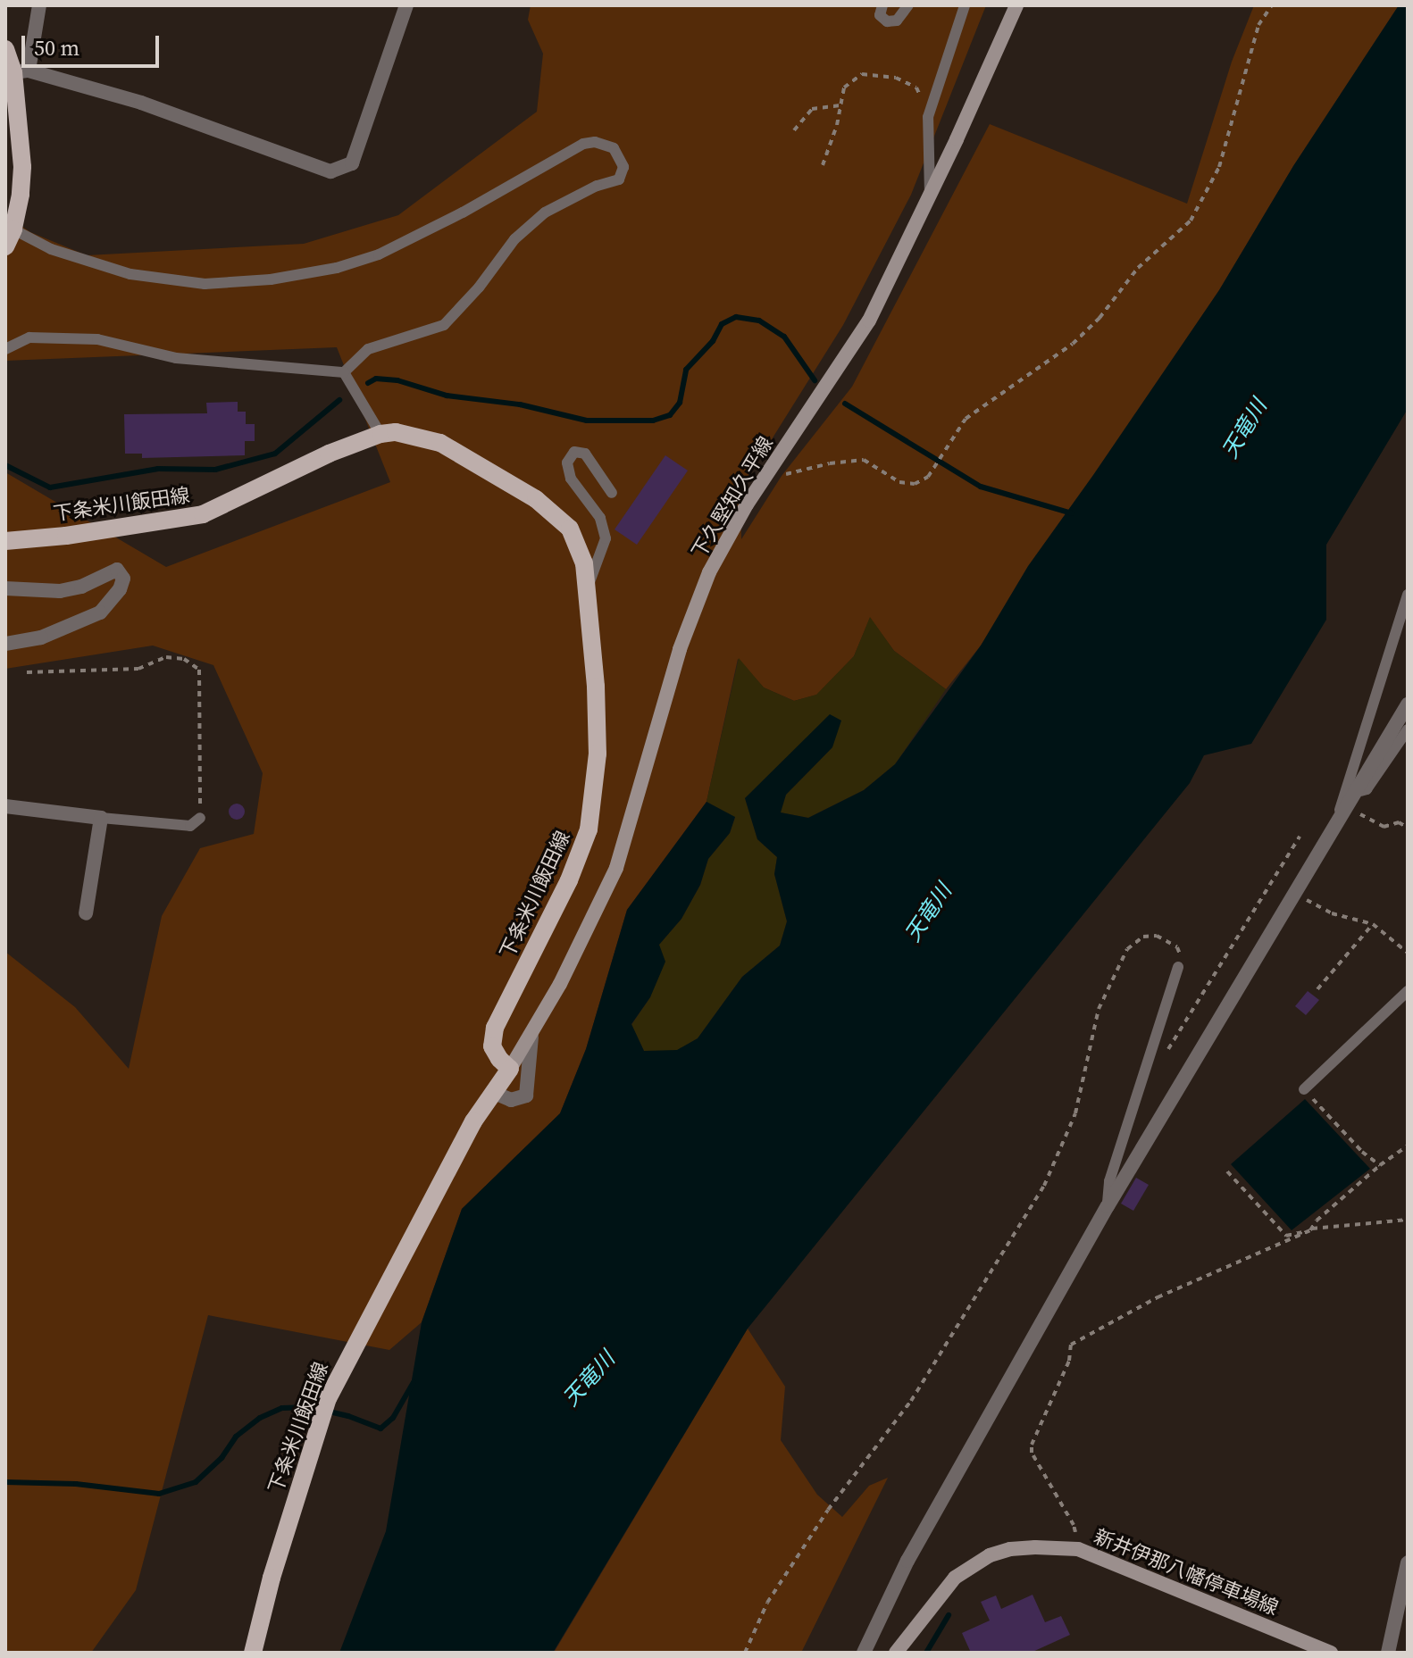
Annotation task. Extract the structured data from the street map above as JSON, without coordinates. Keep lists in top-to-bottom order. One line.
{"streets":{"main road":["下久堅知久平線","下条米川飯田線","新井伊那八幡停車場線"]},"crossings":[["下久堅知久平線","下条米川飯田線"]],"water":["天竜川"],"scale_bar":"50 m"}
